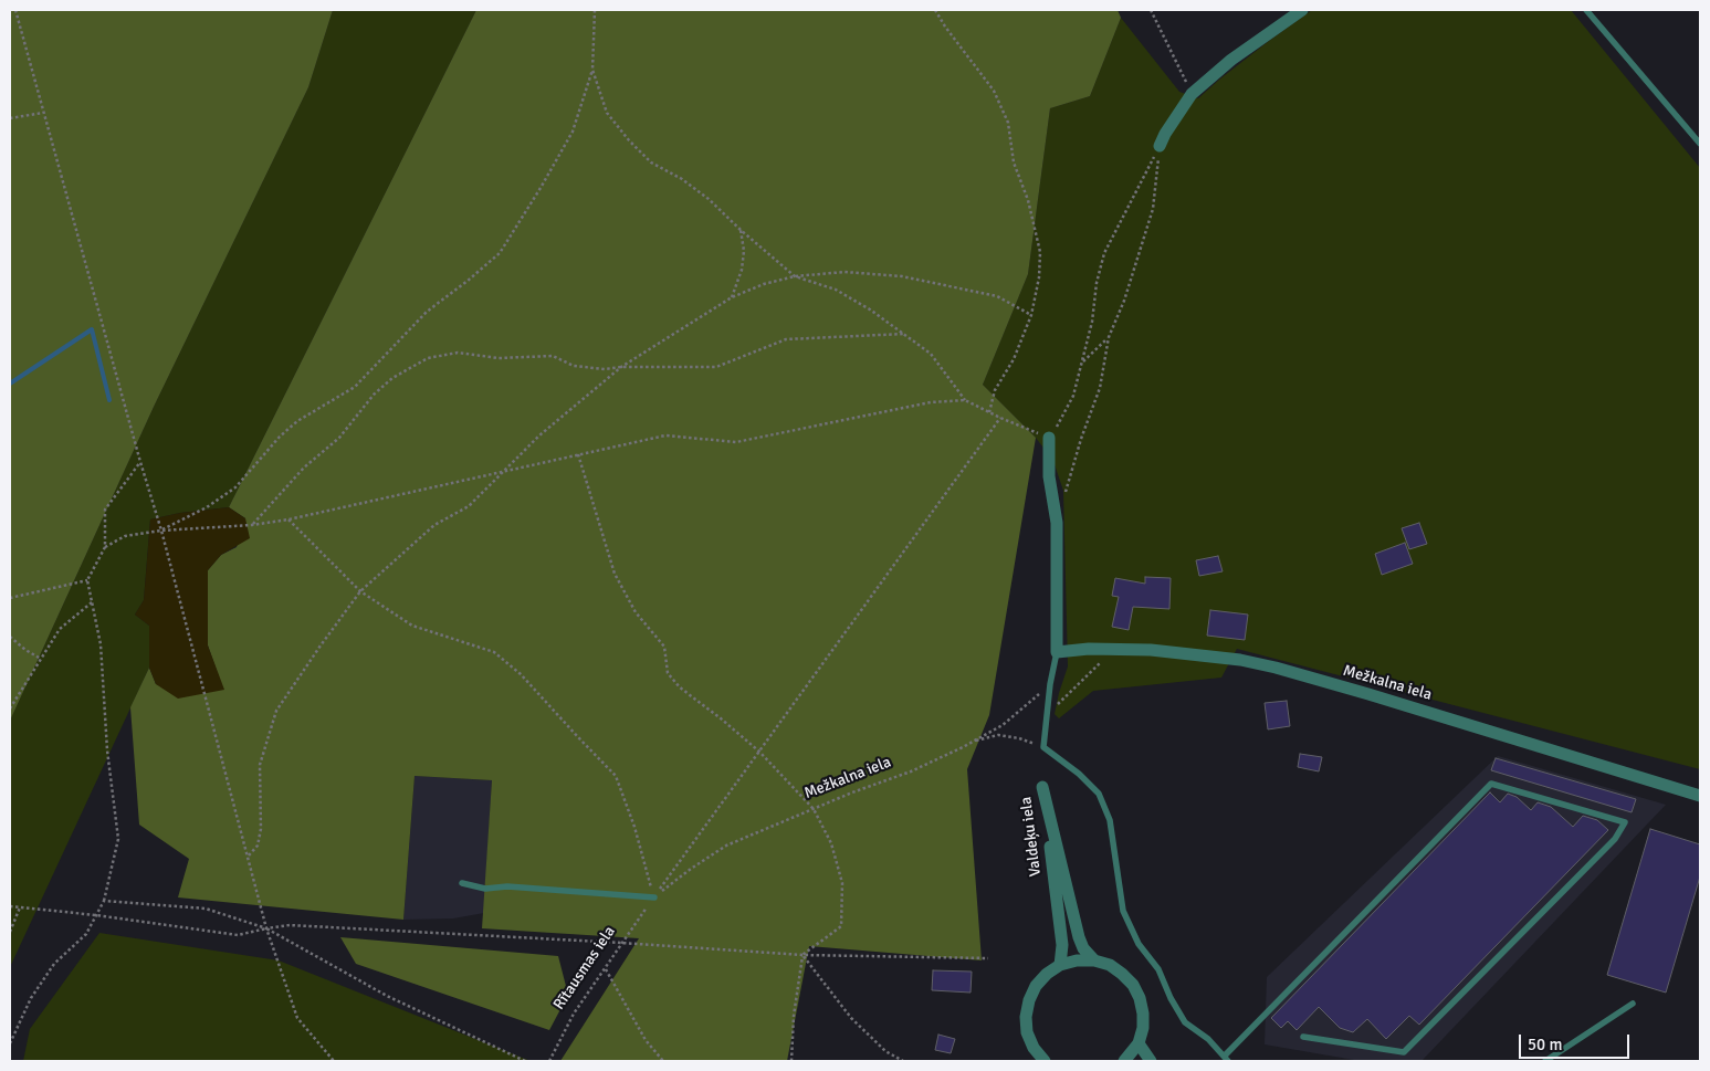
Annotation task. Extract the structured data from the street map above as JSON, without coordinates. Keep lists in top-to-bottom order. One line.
{"streets":{"street":["Mežkalna iela","Valdeķu iela"],"path":["Rītausmas iela"]},"crossings":[["Mežkalna iela","Rītausmas iela"]],"scale_bar":"50 m"}
